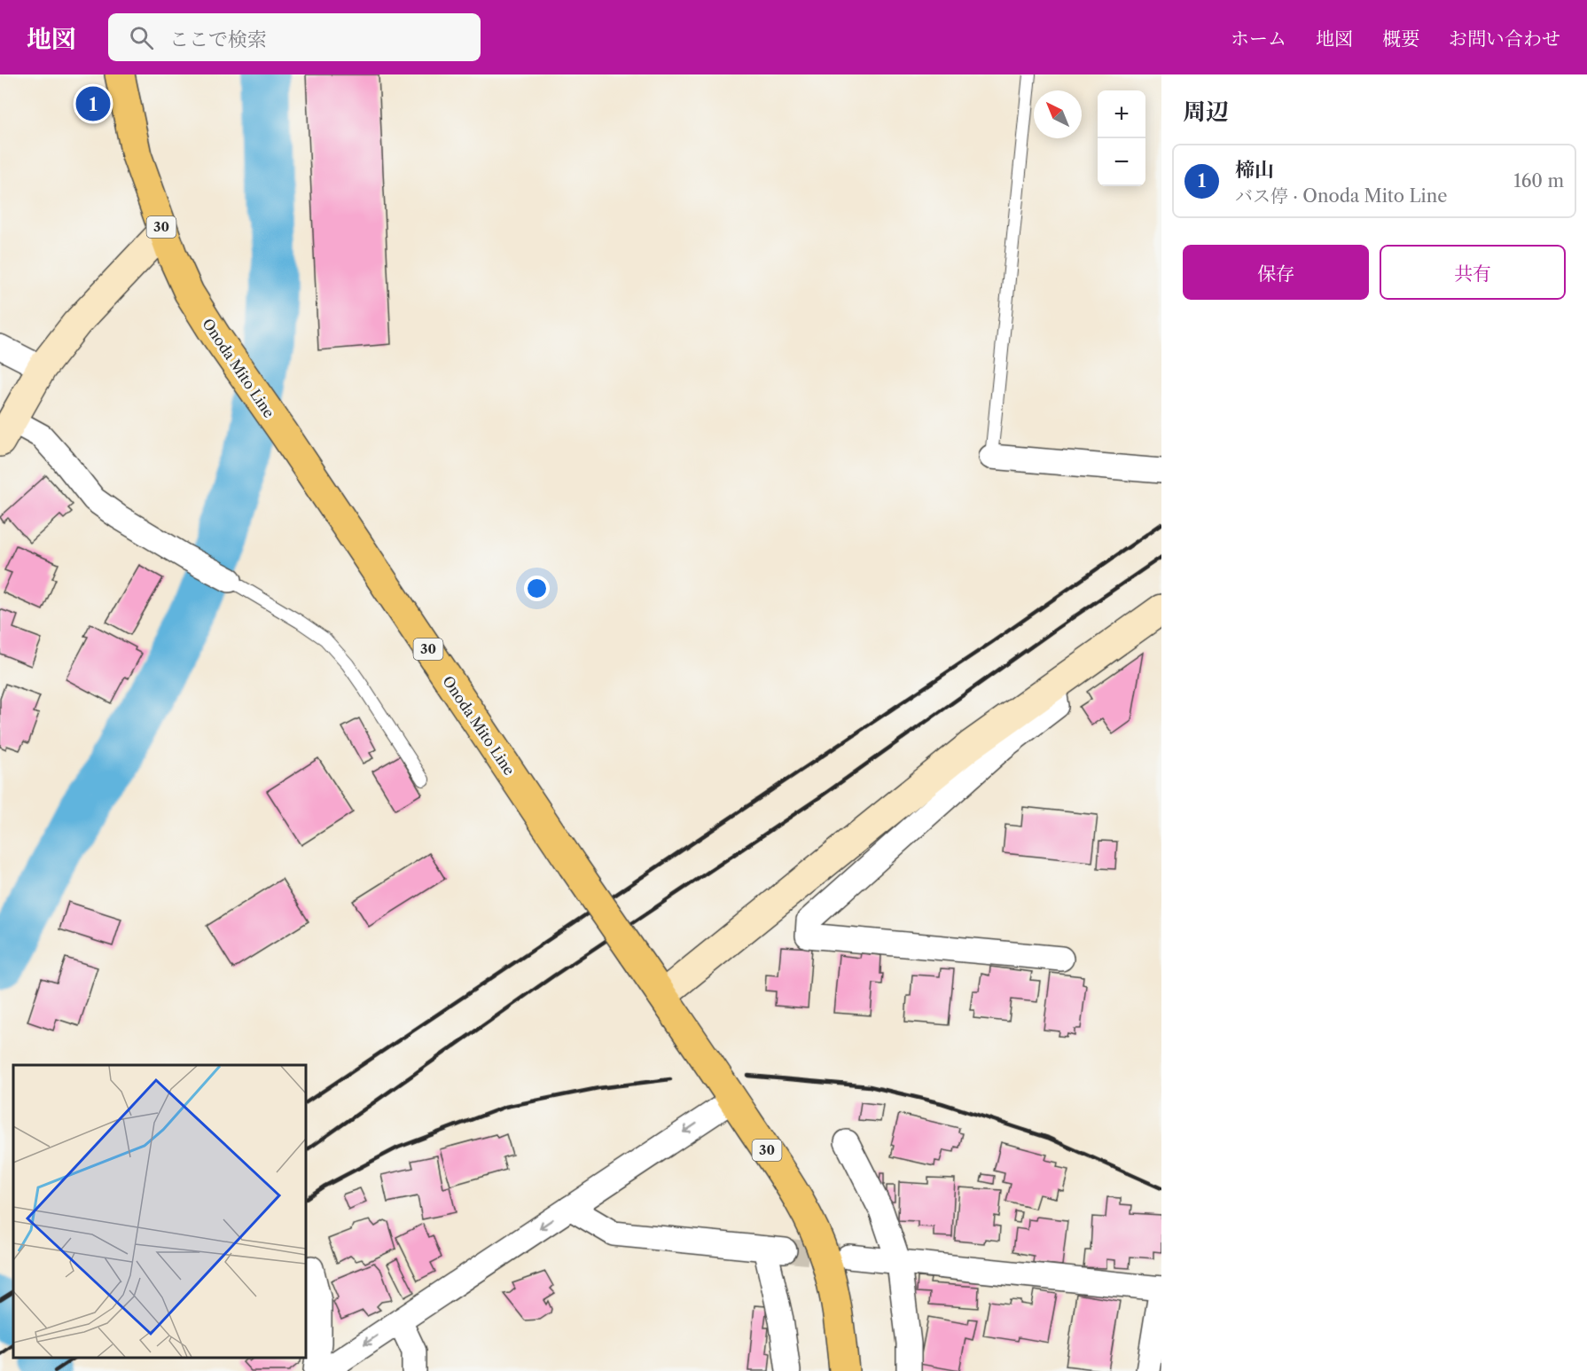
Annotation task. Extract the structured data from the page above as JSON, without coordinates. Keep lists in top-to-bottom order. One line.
{"streets":{"main road":["30","Onoda Mito Line"]},"north":"top left","page":{"header":"地図","search":"ここで検索","nav":["ホーム","地図","概要","お問い合わせ"],"heading":"周辺","pins":"1","map_buttons":["+","−"],"list":[{"mark":"1","name":"楴山","note":"バス停 · Onoda Mito Line","value":"160 m"}],"buttons":["保存","共有"]}}
